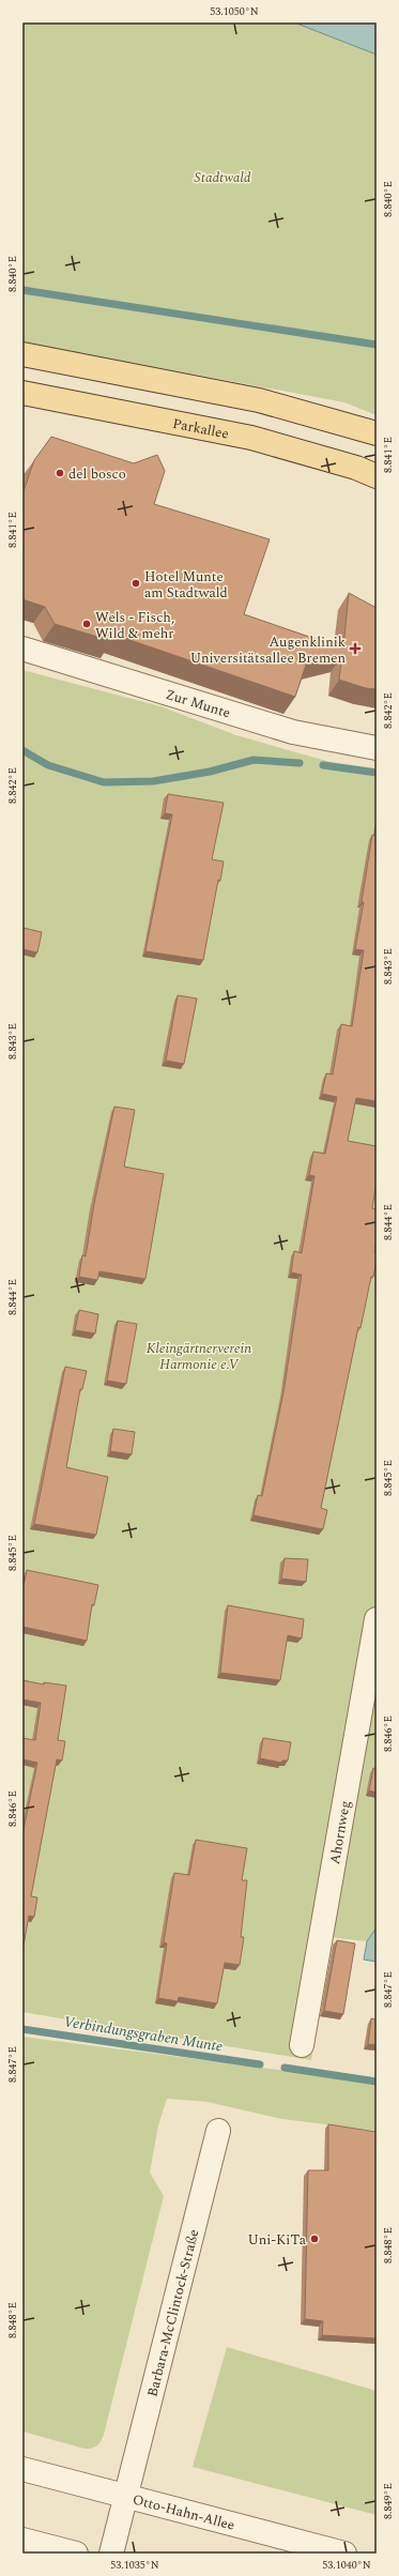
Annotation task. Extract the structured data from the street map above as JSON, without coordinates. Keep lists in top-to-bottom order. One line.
{"streets":{"main road":["Parkallee"],"street":["Zur Munte","Ahornweg","Barbara-McClintock-Straße","Otto-Hahn-Allee"]},"crossings":[["Barbara-McClintock-Straße","Otto-Hahn-Allee"]],"water":["Verbindungsgraben Munte"],"parks":["Stadtwald","Kleingärtnerverein Harmonie e.V"],"places":{"other":["del bosco","Hotel Munte am Stadtwald","Wels - Fisch, Wild & mehr","Uni-KiTa"],"health":["Augenklinik Universitätsallee Bremen"]},"coordinates":["53.1050°N","8.840°E","8.841°E","8.842°E","8.843°E","8.844°E","8.845°E","8.846°E","8.847°E","8.848°E","8.849°E","53.1035°N","53.1040°N"]}
